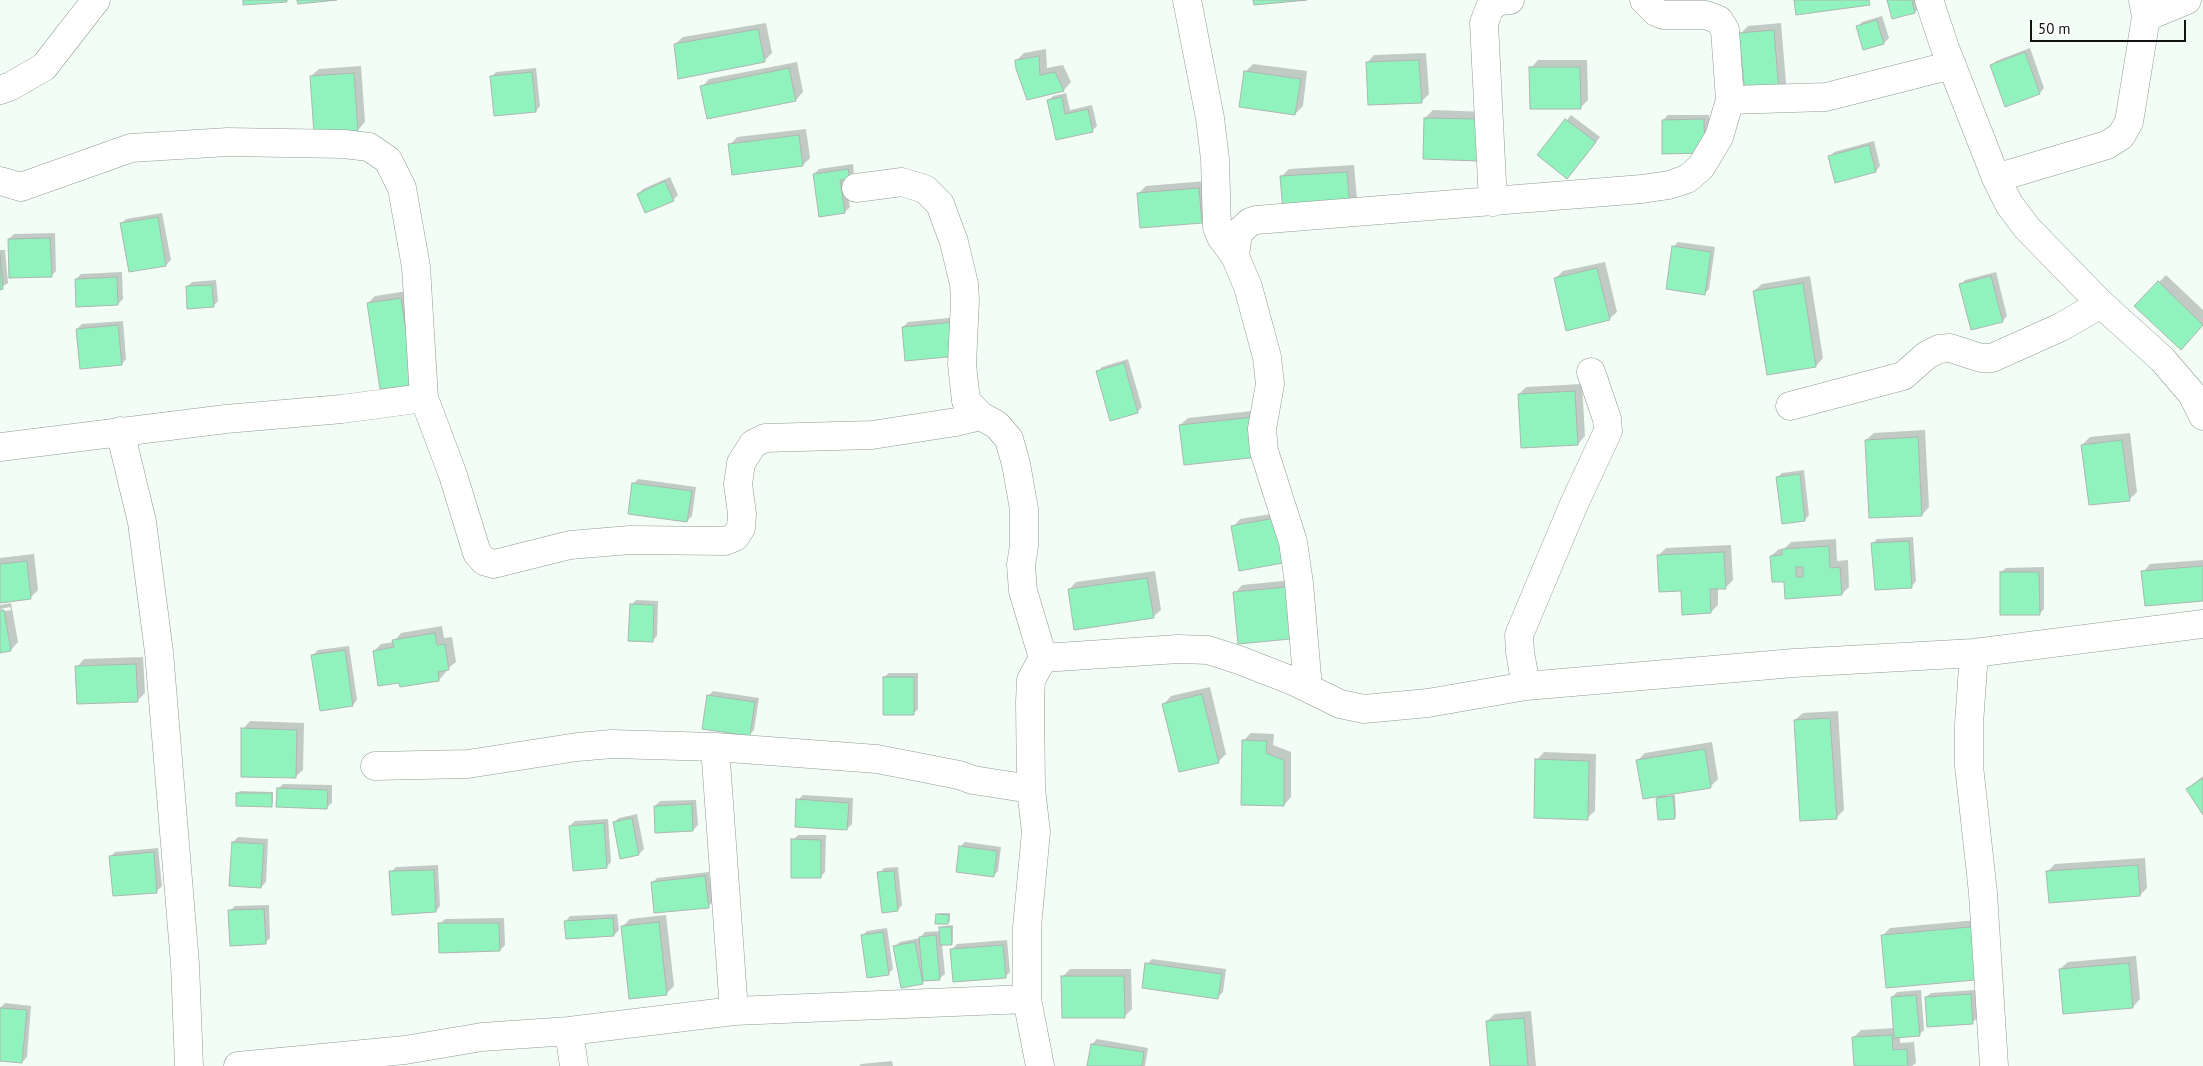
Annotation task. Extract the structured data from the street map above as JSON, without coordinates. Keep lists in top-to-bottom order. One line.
{"scale_bar":"50 m"}
